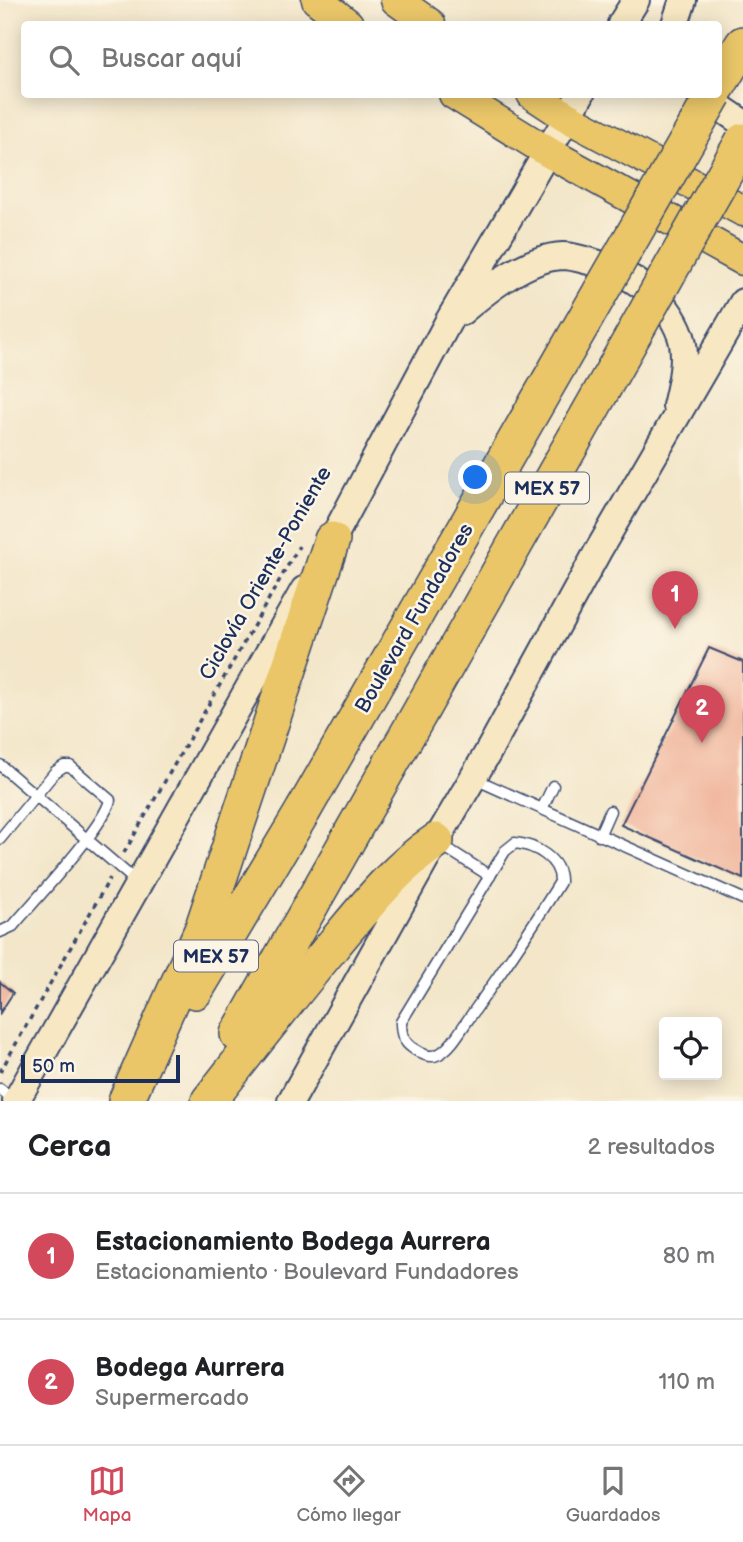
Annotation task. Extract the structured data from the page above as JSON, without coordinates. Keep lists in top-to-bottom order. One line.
{"streets":{"highway":["MEX 57","Boulevard Fundadores"],"path":["Ciclovía Oriente-Poniente"]},"scale_bar":"50 m","page":{"search":"Buscar aquí","pins":["1","2"],"scale":"50 m","heading":["Cerca","2 resultados"],"list":[{"mark":"1","name":"Estacionamiento Bodega Aurrera","note":"Estacionamiento · Boulevard Fundadores","value":"80 m"},{"mark":"2","name":"Bodega Aurrera","note":"Supermercado","value":"110 m"}],"nav":["Mapa","Cómo llegar","Guardados"]}}
